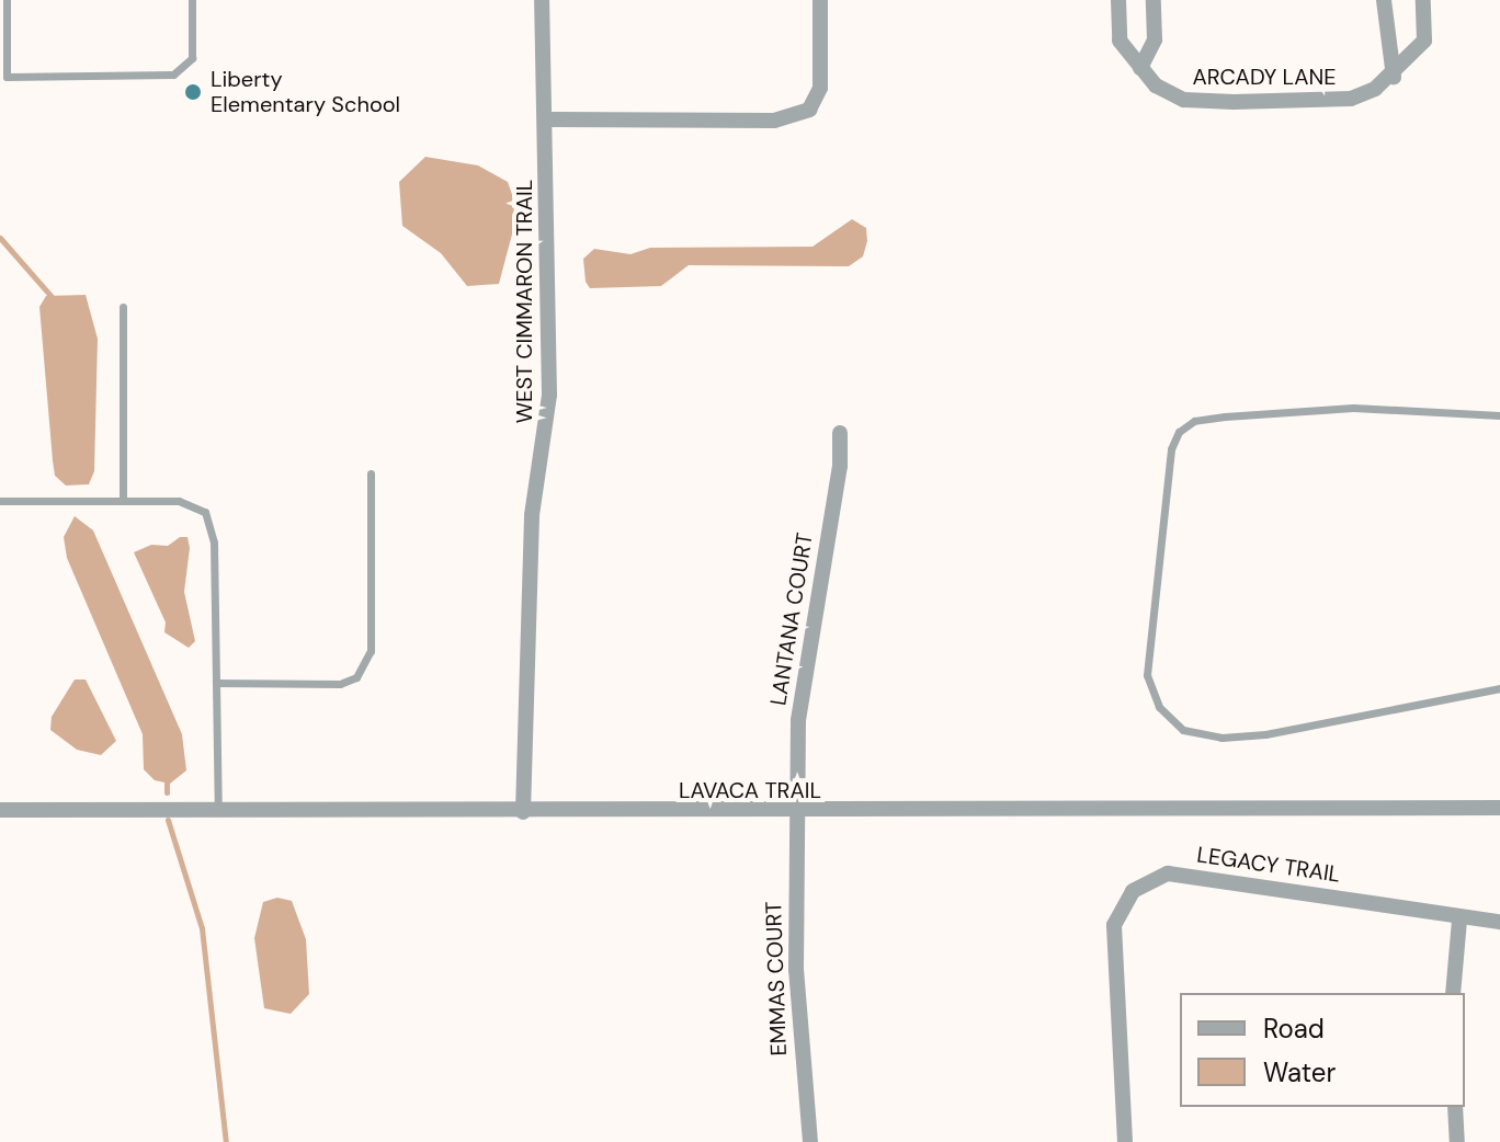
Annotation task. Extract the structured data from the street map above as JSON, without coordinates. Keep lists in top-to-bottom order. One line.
{"streets":{"street":["ARCADY LANE","WEST CIMMARON TRAIL","LANTANA COURT","LAVACA TRAIL","LEGACY TRAIL","EMMAS COURT"]},"crossings":[["WEST CIMMARON TRAIL","LAVACA TRAIL"],["LANTANA COURT","LAVACA TRAIL"],["LANTANA COURT","EMMAS COURT"],["LAVACA TRAIL","EMMAS COURT"]],"places":["Liberty Elementary School"],"legend":["Road","Water"]}
